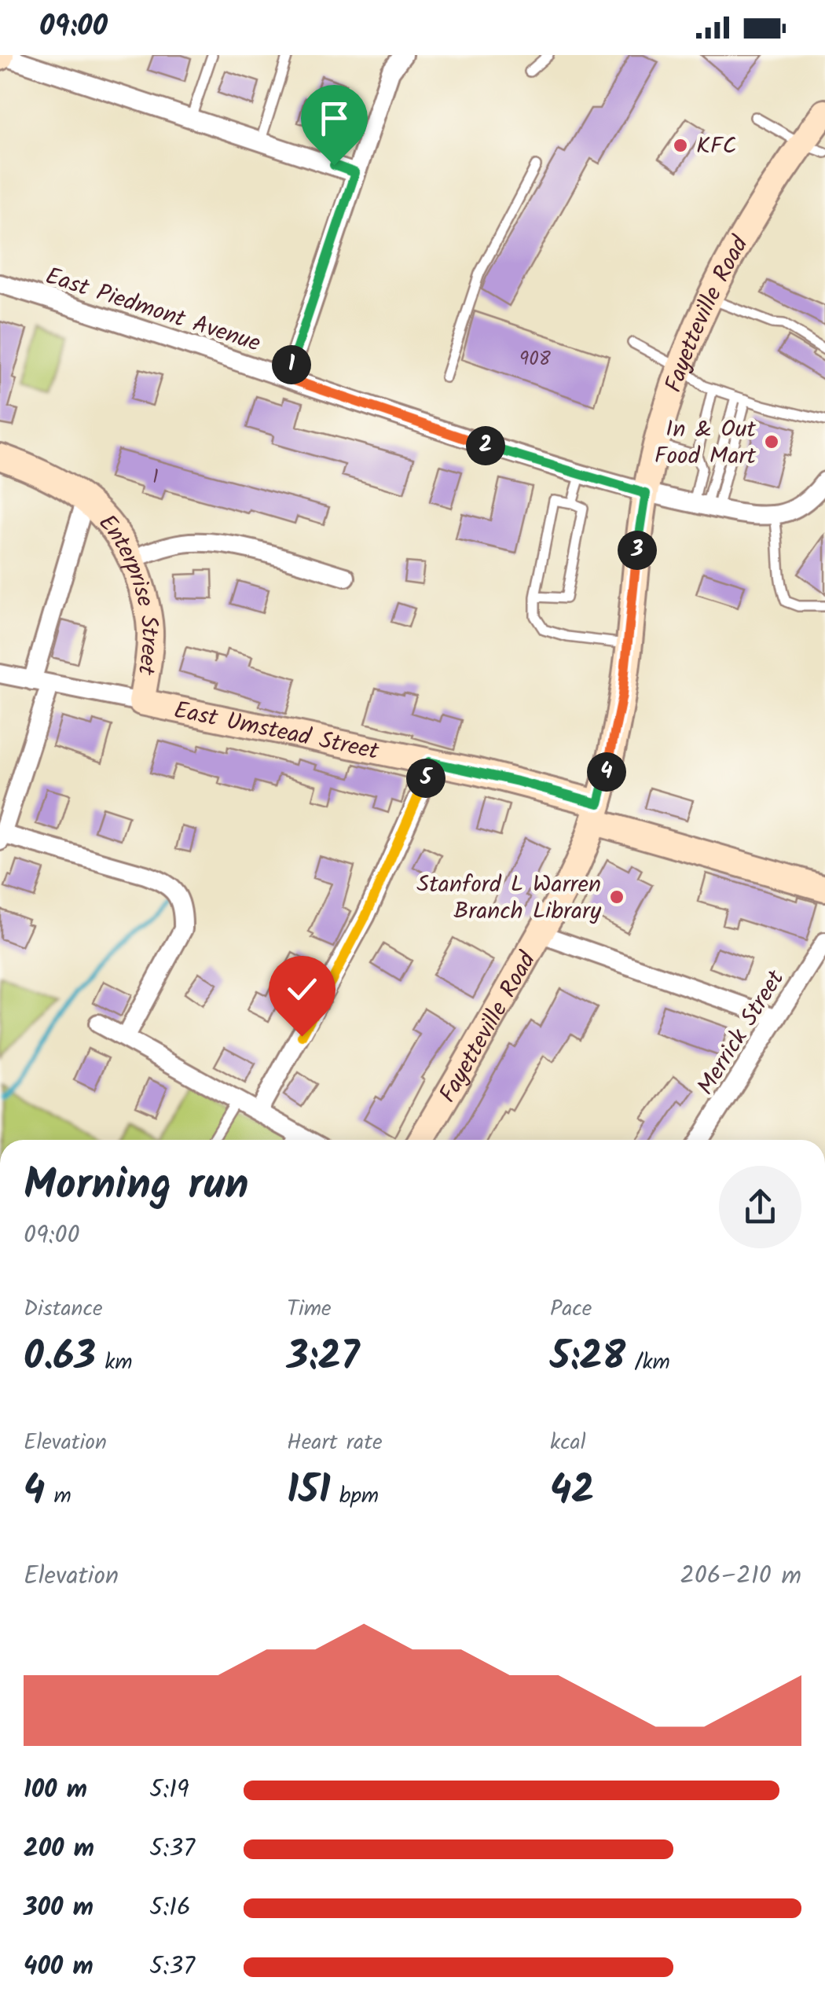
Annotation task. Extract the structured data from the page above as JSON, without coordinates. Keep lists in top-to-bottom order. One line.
{"streets":{"main road":["Fayetteville Road","Enterprise Street","East Umstead Street"],"street":["East Piedmont Avenue","Merrick Street"]},"crossings":[["East Piedmont Avenue","Fayetteville Road"],["Fayetteville Road","East Umstead Street"],["Enterprise Street","East Umstead Street"]],"places":["KFC","In & Out Food Mart","Stanford L Warren Branch Library"],"house_numbers":["908","1"],"page":{"status":"09:00","pins":["1","2","3","4","5"],"heading":["Morning run","09:00"],"stats":[["Distance","0.63 km"],["Time","3:27"],["Pace","5:28 /km"],["Elevation","4 m"],["Heart rate","151 bpm"],["kcal","42"]],"chart":["Elevation","206–210 m"],"list":[{"name":"100 m","note":"5:19"},{"name":"200 m","note":"5:37"},{"name":"300 m","note":"5:16"},{"name":"400 m","note":"5:37"}]}}
